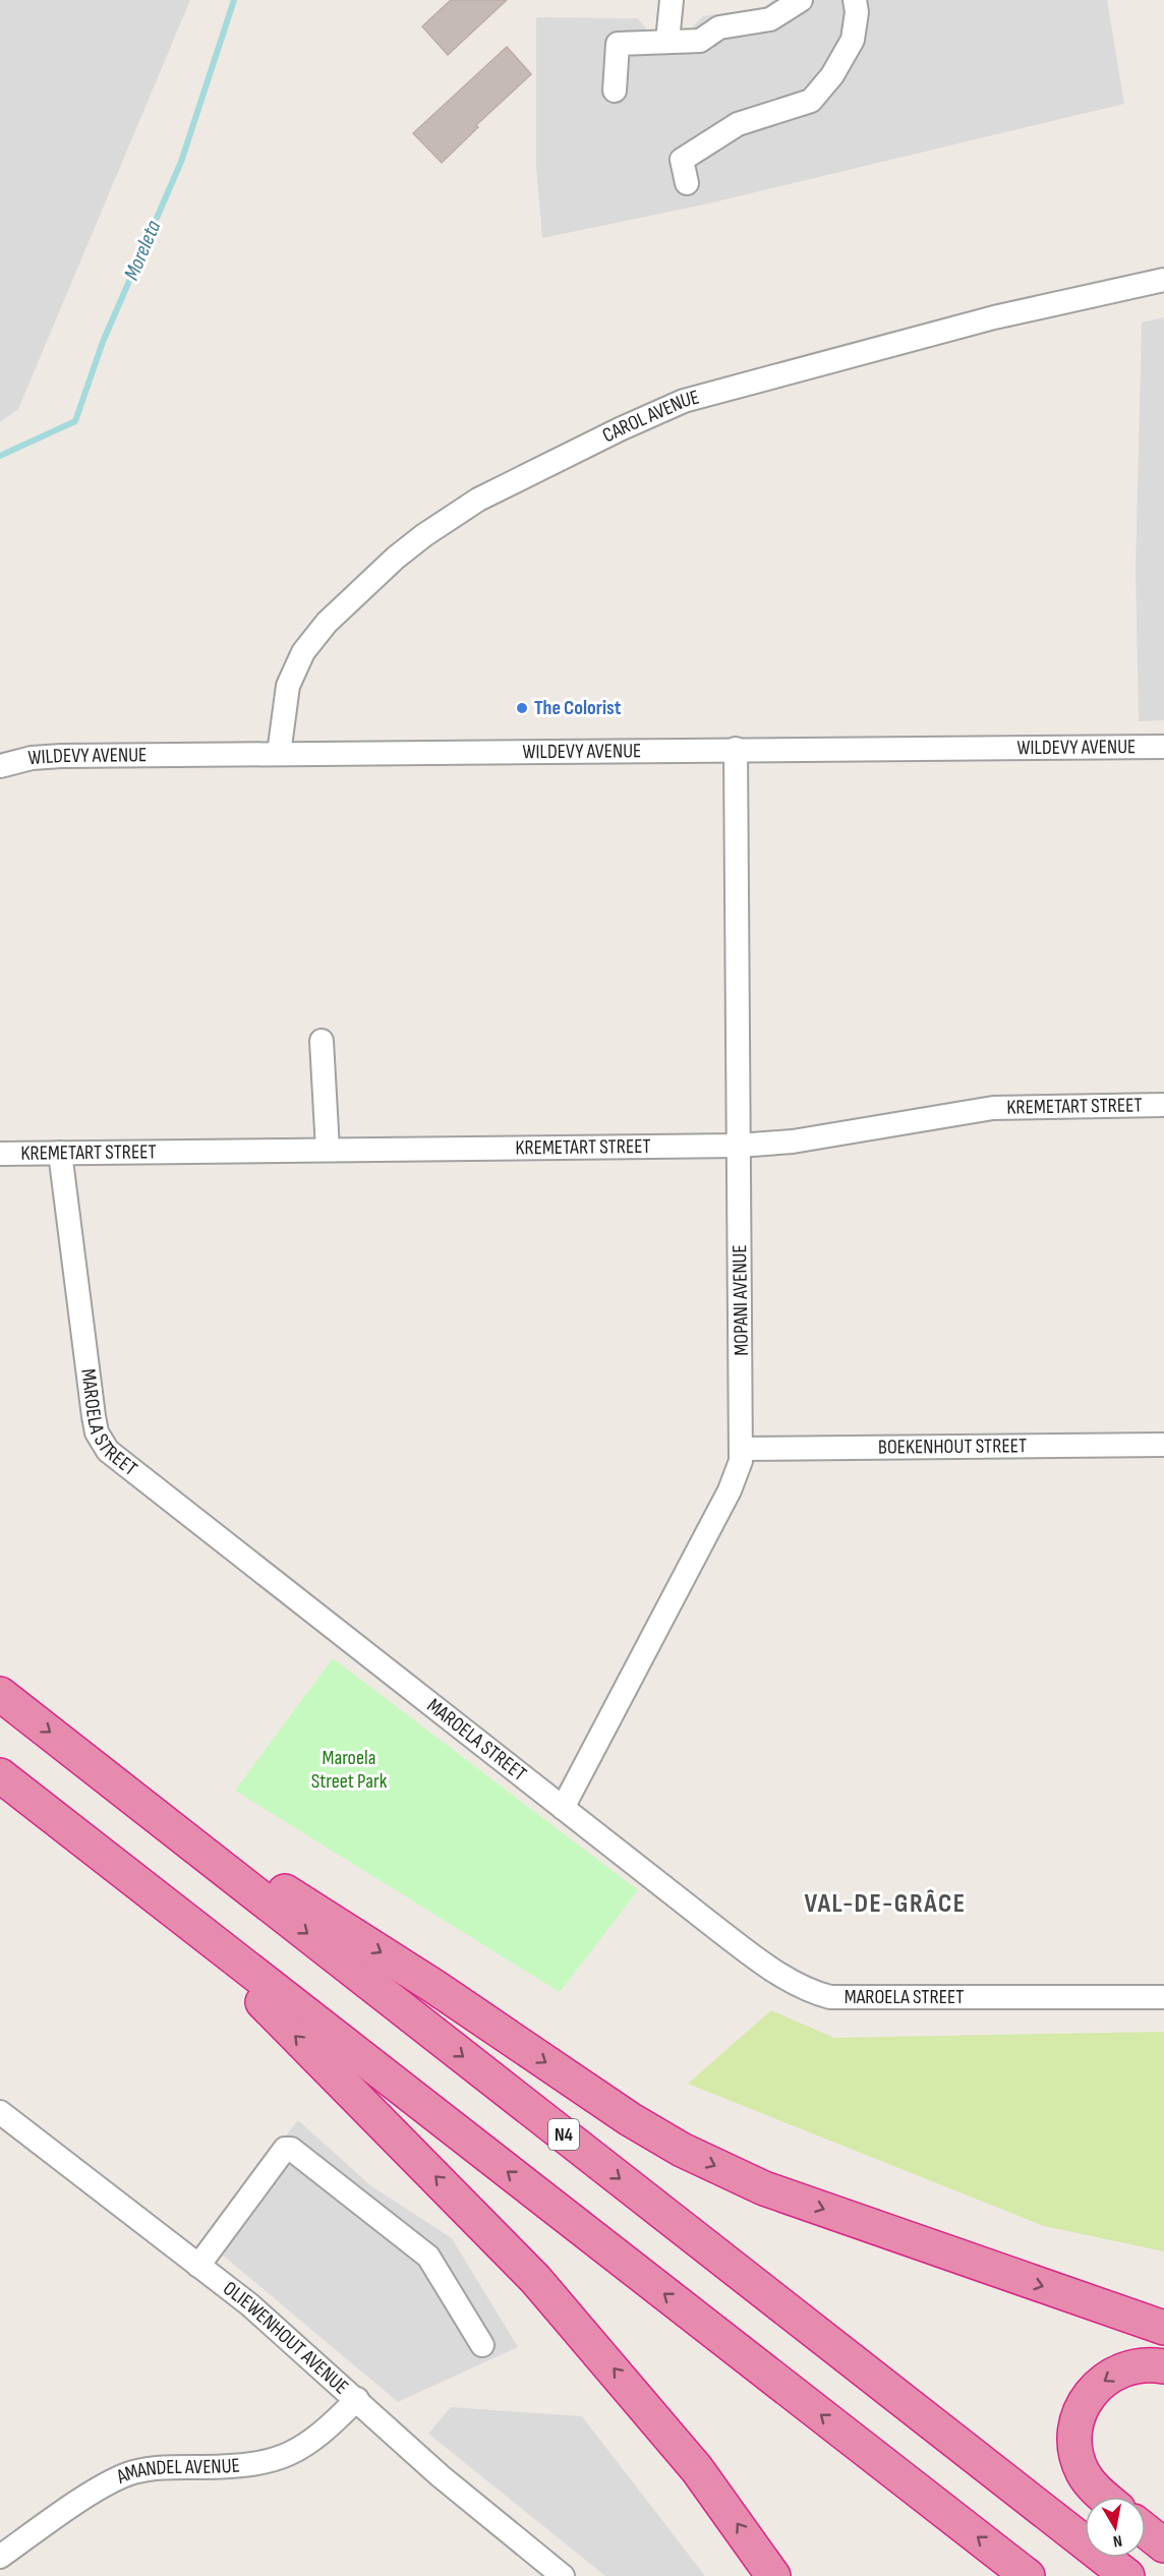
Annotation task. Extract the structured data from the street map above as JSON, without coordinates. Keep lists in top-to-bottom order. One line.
{"streets":{"highway":["N4"],"street":["CAROL AVENUE","WILDEVY AVENUE","KREMETART STREET","MOPANI AVENUE","MAROELA STREET","BOEKENHOUT STREET","OLIEWENHOUT AVENUE","AMANDEL AVENUE"]},"crossings":[["CAROL AVENUE","WILDEVY AVENUE"],["WILDEVY AVENUE","MOPANI AVENUE"],["KREMETART STREET","MOPANI AVENUE"],["KREMETART STREET","MAROELA STREET"],["MOPANI AVENUE","MAROELA STREET"],["MOPANI AVENUE","BOEKENHOUT STREET"],["OLIEWENHOUT AVENUE","AMANDEL AVENUE"]],"districts":["VAL-DE-GRÂCE"],"water":["Moreleta"],"parks":["Maroela Street Park"],"places":["The Colorist"],"north":"bottom"}
